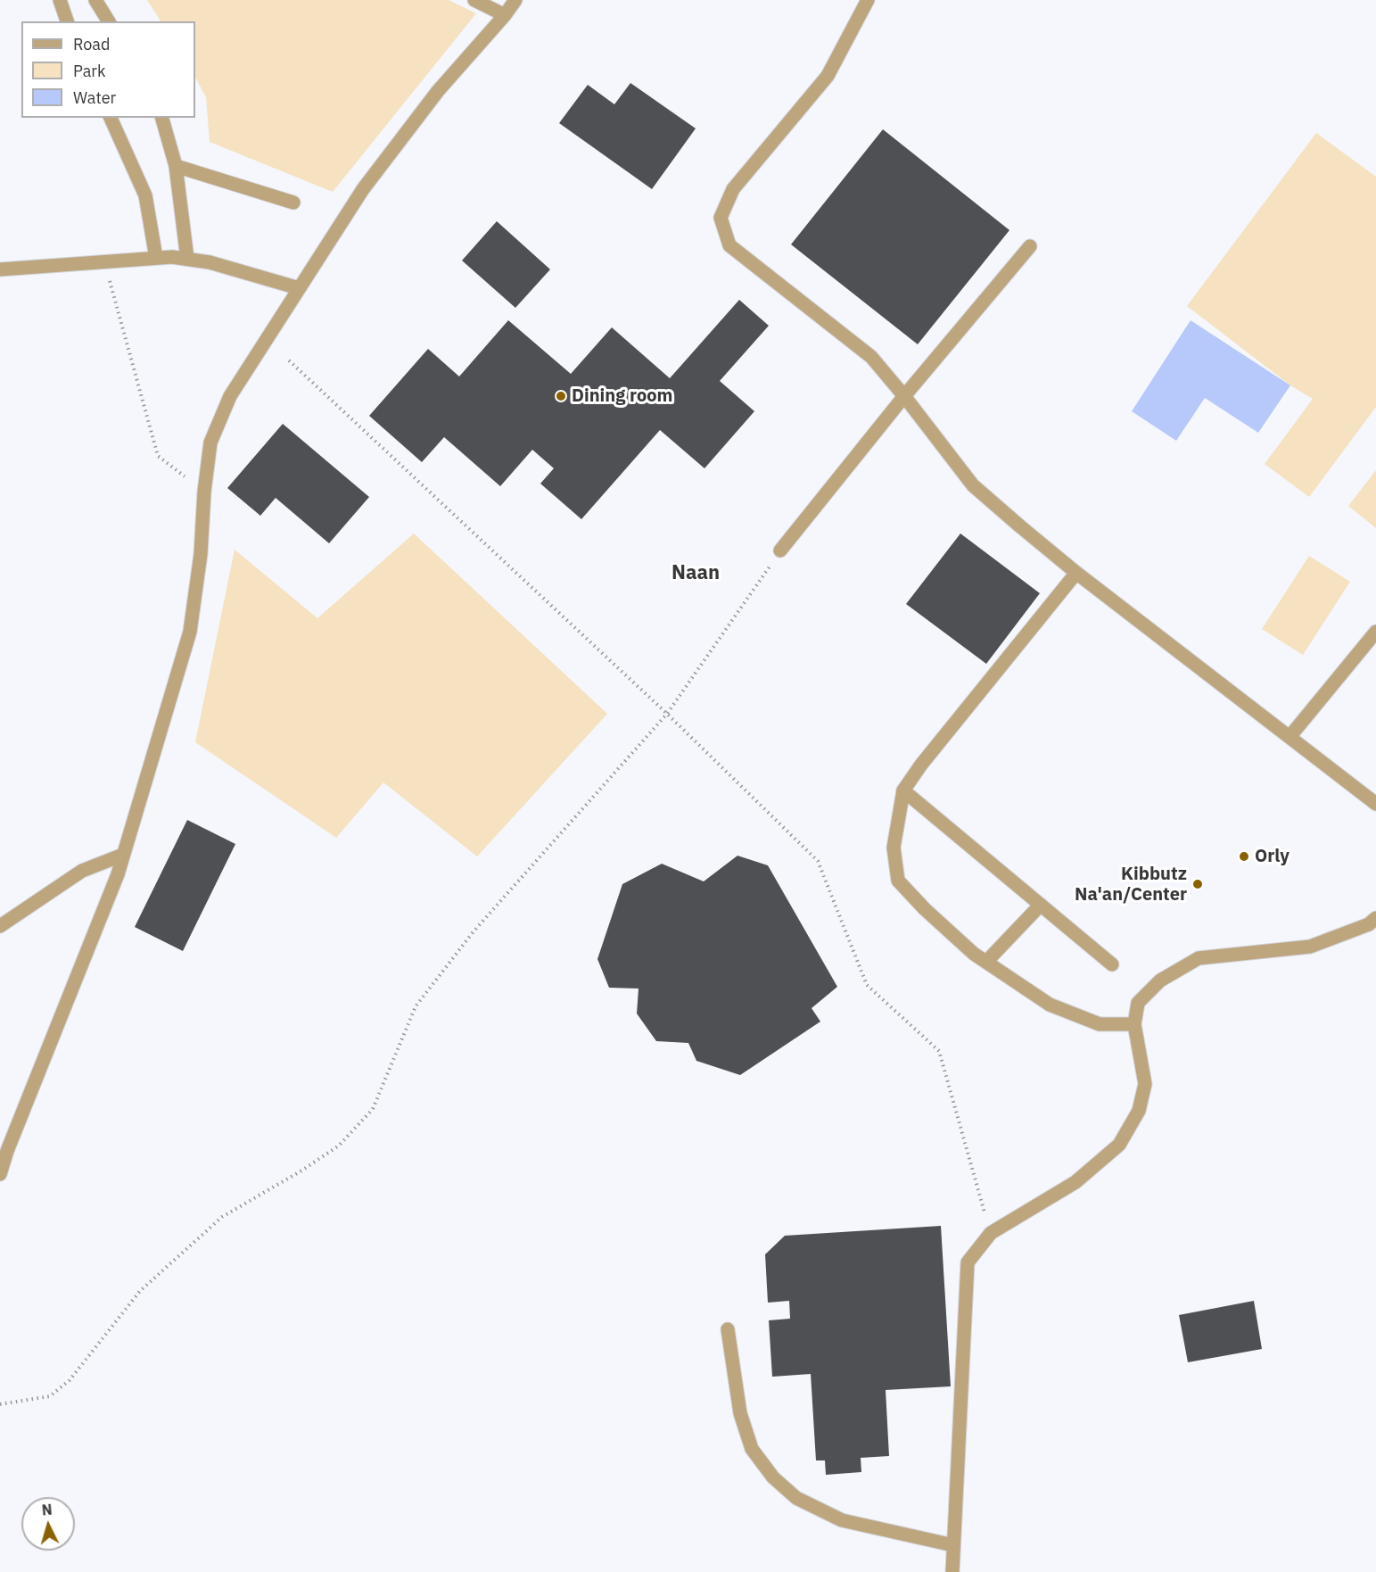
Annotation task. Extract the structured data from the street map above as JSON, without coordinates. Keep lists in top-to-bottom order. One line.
{"districts":["Naan"],"places":["Dining room","Orly","Kibbutz Na'an/Center"],"legend":["Road","Park","Water"],"north":"top"}
